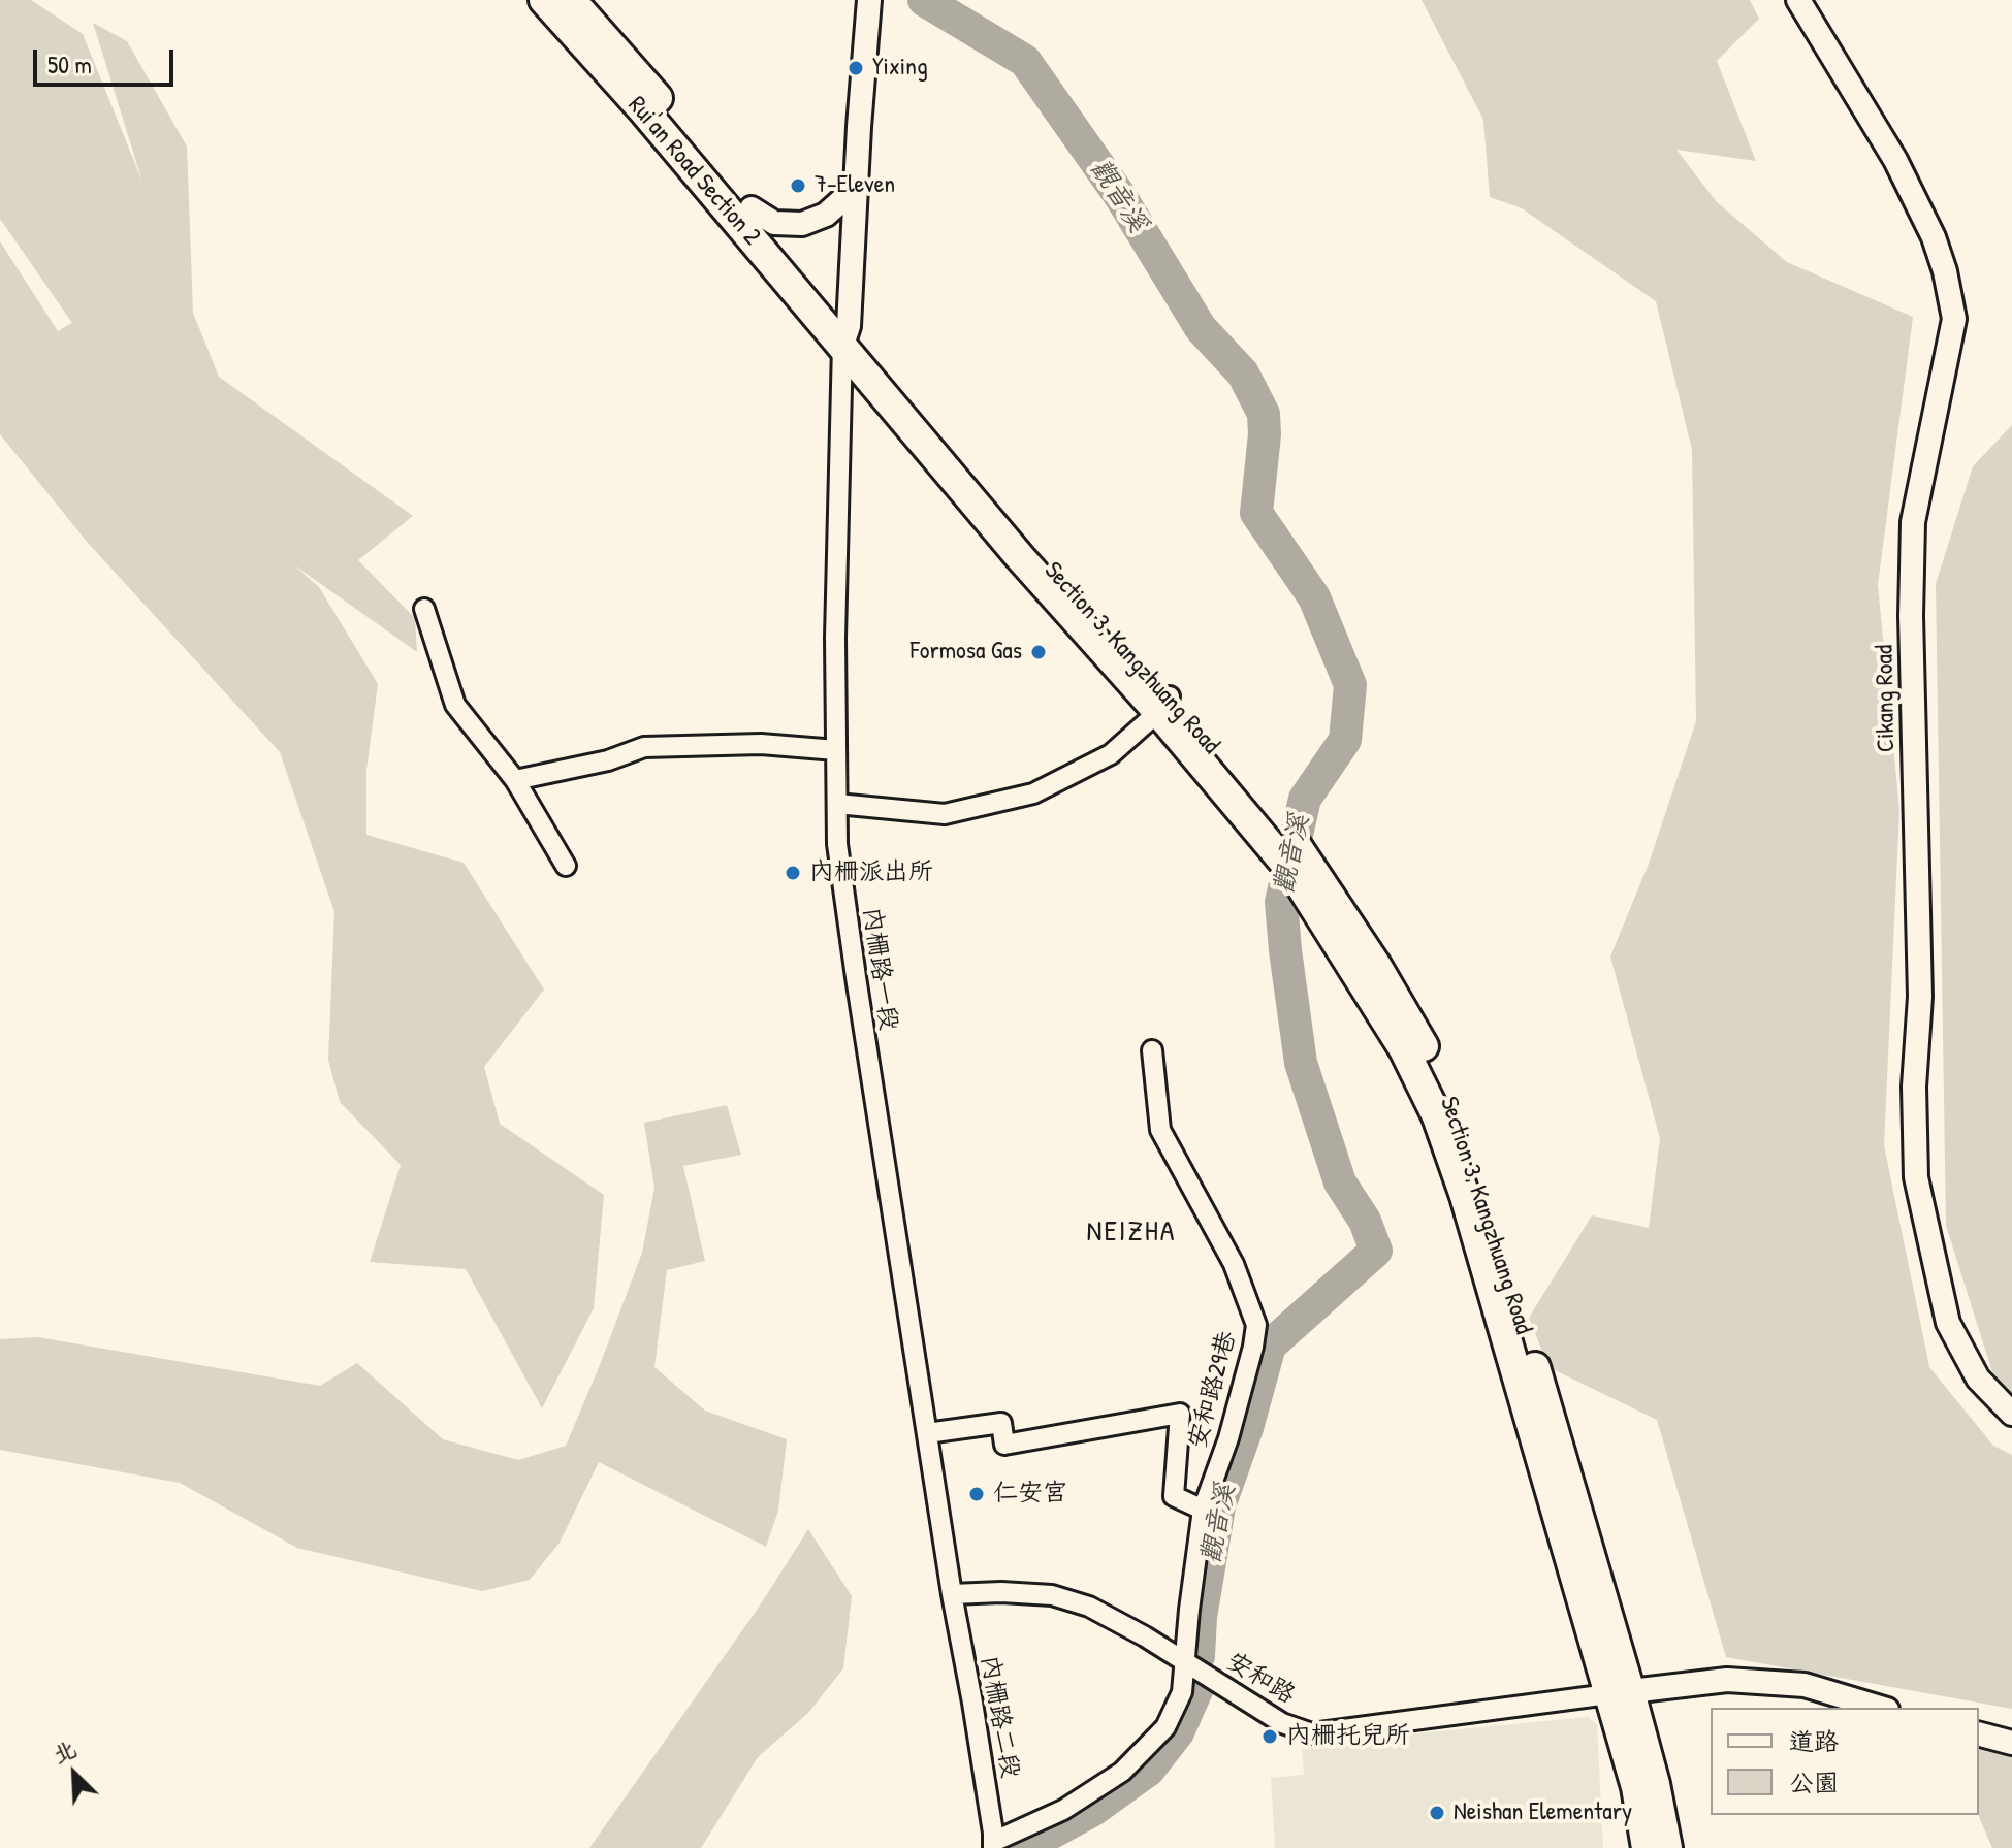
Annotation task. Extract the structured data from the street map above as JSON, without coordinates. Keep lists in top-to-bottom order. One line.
{"streets":{"main road":["Rui'an Road Section 2","Section 3, Kangzhuang Road"],"street":["Cikang Road","內柵路一段","安和路29巷","安和路","內柵路二段"]},"crossings":[["Rui'an Road Section 2","Section 3, Kangzhuang Road"],["Rui'an Road Section 2","內柵路一段"],["Section 3, Kangzhuang Road","內柵路一段"],["Section 3, Kangzhuang Road","安和路"],["內柵路一段","安和路"],["內柵路一段","內柵路二段"],["安和路29巷","安和路"],["安和路29巷","內柵路二段"],["安和路","內柵路二段"]],"districts":["NEIZHA"],"water":["觀音溪"],"places":["Yixing","7-Eleven","Formosa Gas","內柵派出所","仁安宮","內柵托兒所","Neishan Elementary"],"legend":["道路","公園"],"scale_bar":"50 m","north":"top left"}
